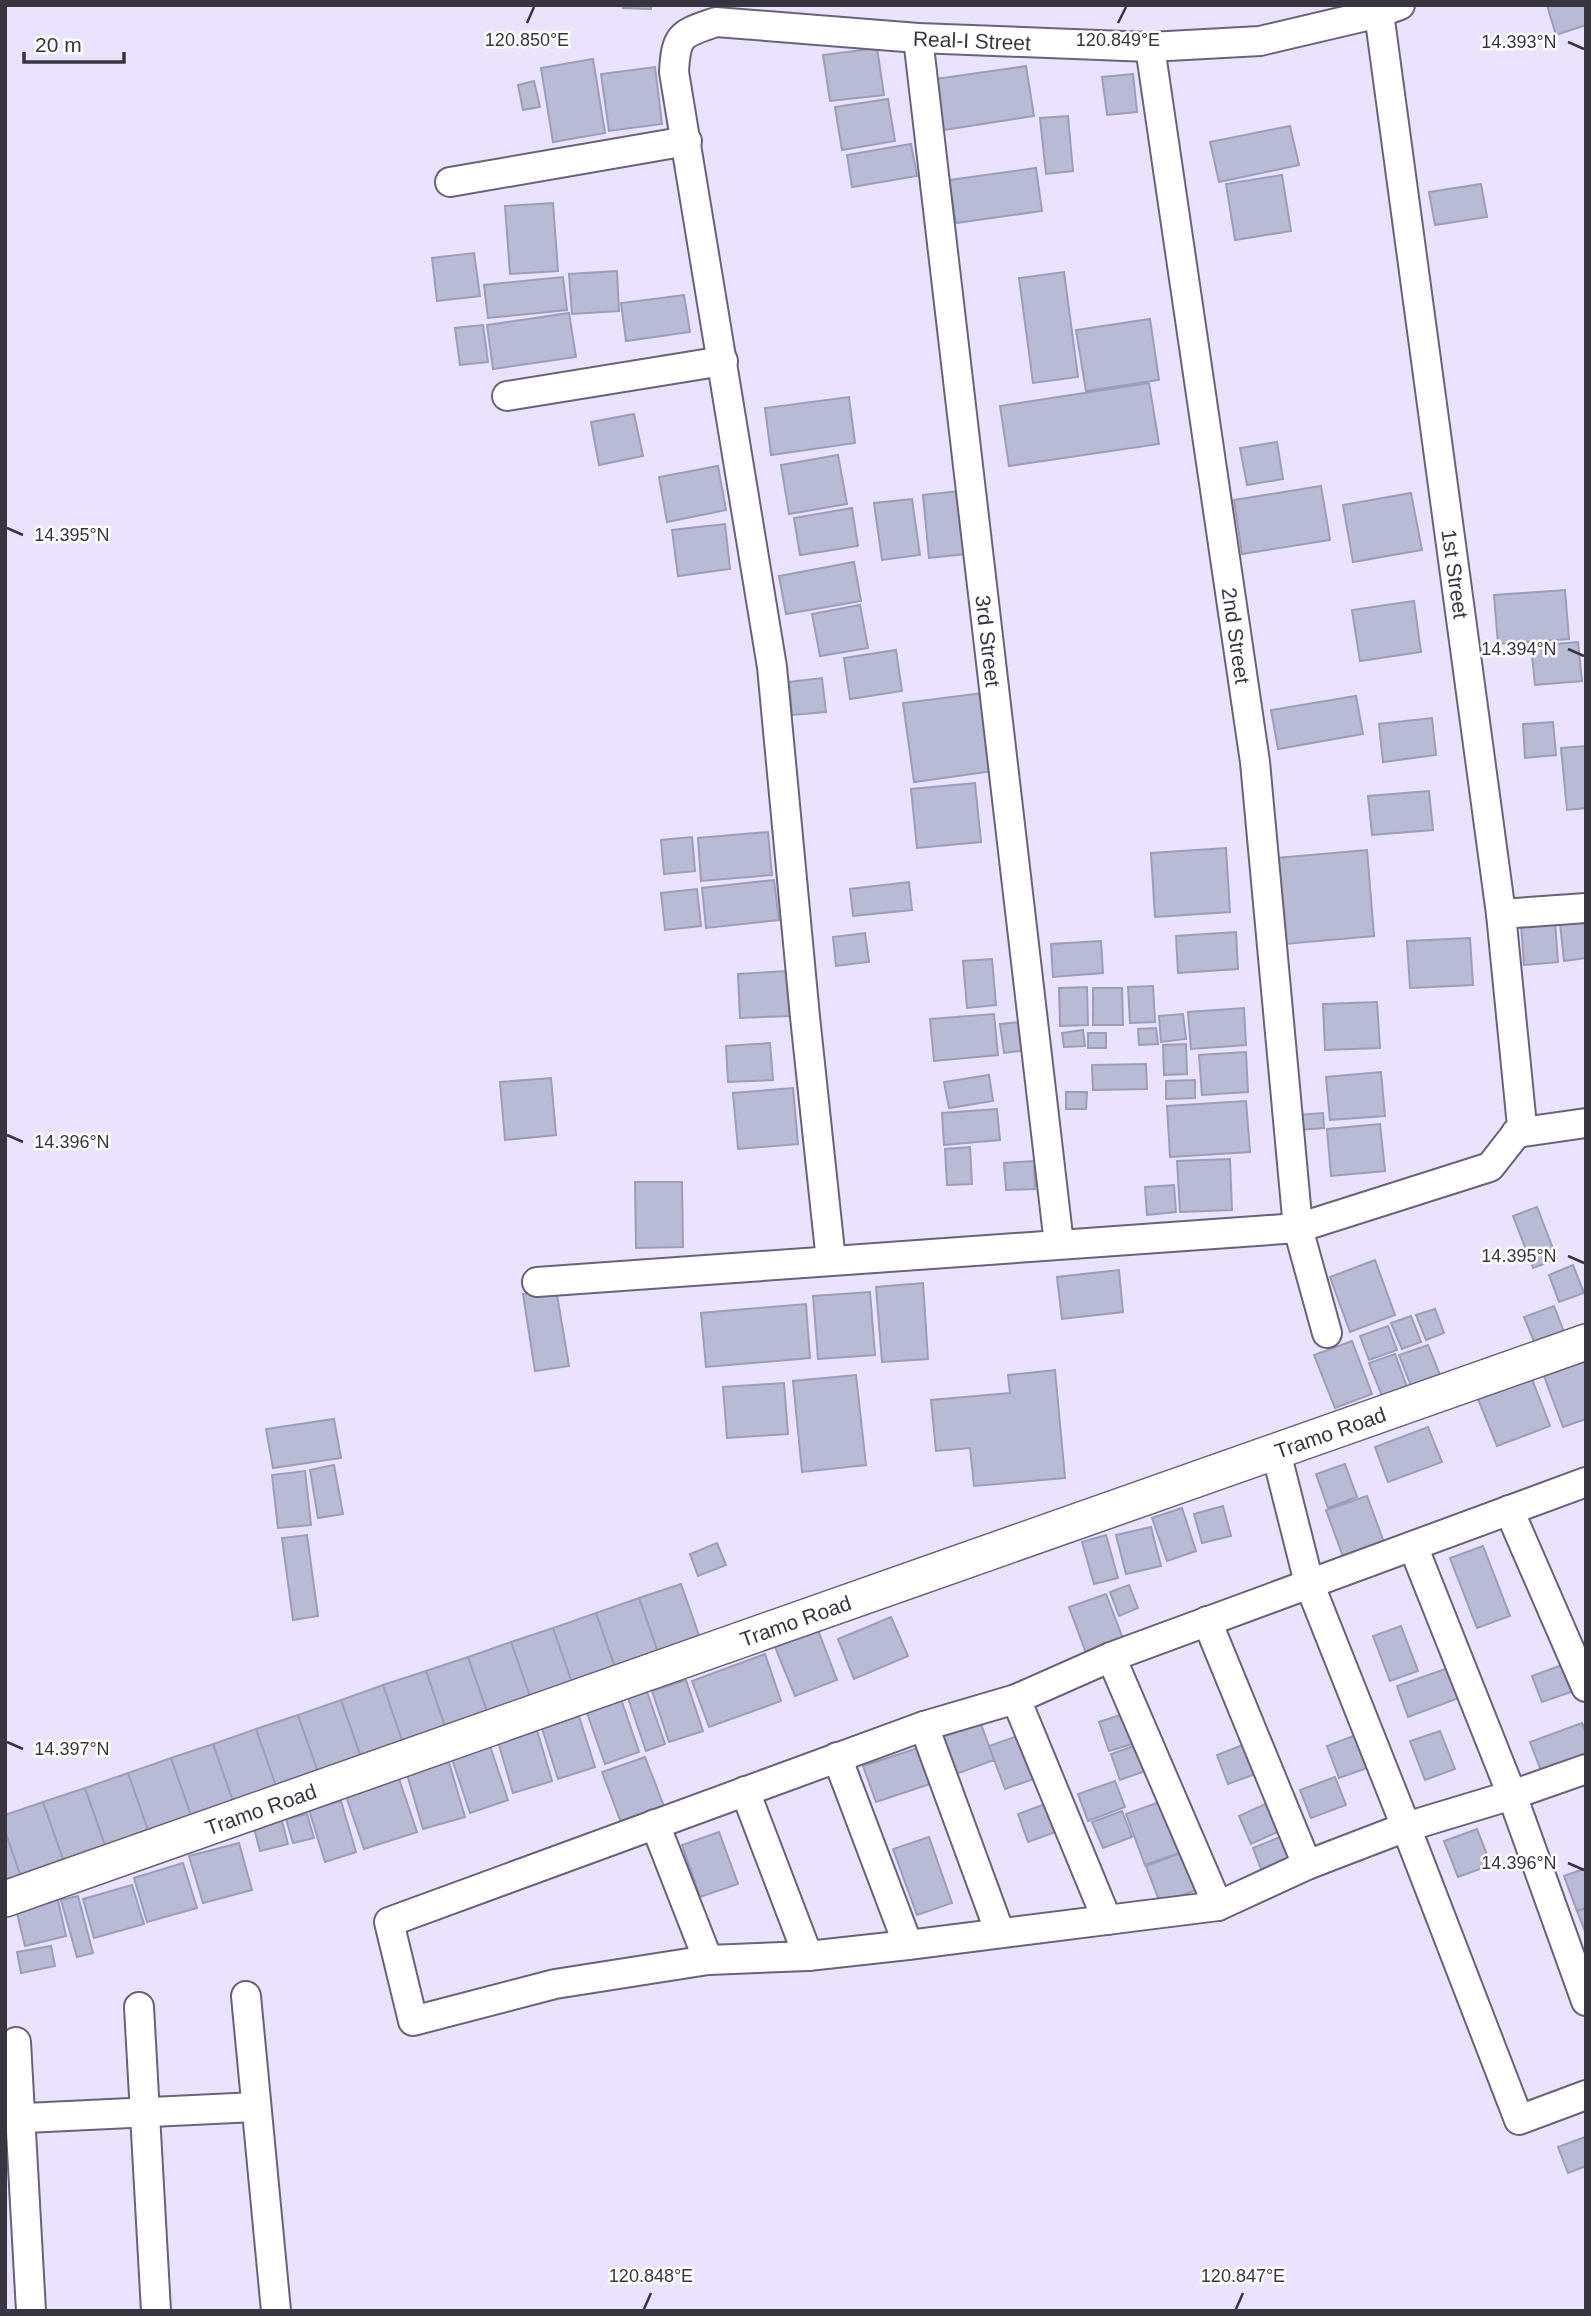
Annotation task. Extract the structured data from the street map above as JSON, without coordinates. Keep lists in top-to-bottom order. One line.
{"streets":{"street":["Real-I Street","1st Street","2nd Street","3rd Street","Tramo Road"]},"crossings":[["Real-I Street","1st Street"],["Real-I Street","2nd Street"],["Real-I Street","3rd Street"]],"scale_bar":"20 m","coordinates":["120.850°E","120.849°E","14.393°N","14.395°N","14.394°N","14.396°N","14.397°N","120.848°E","120.847°E"]}
